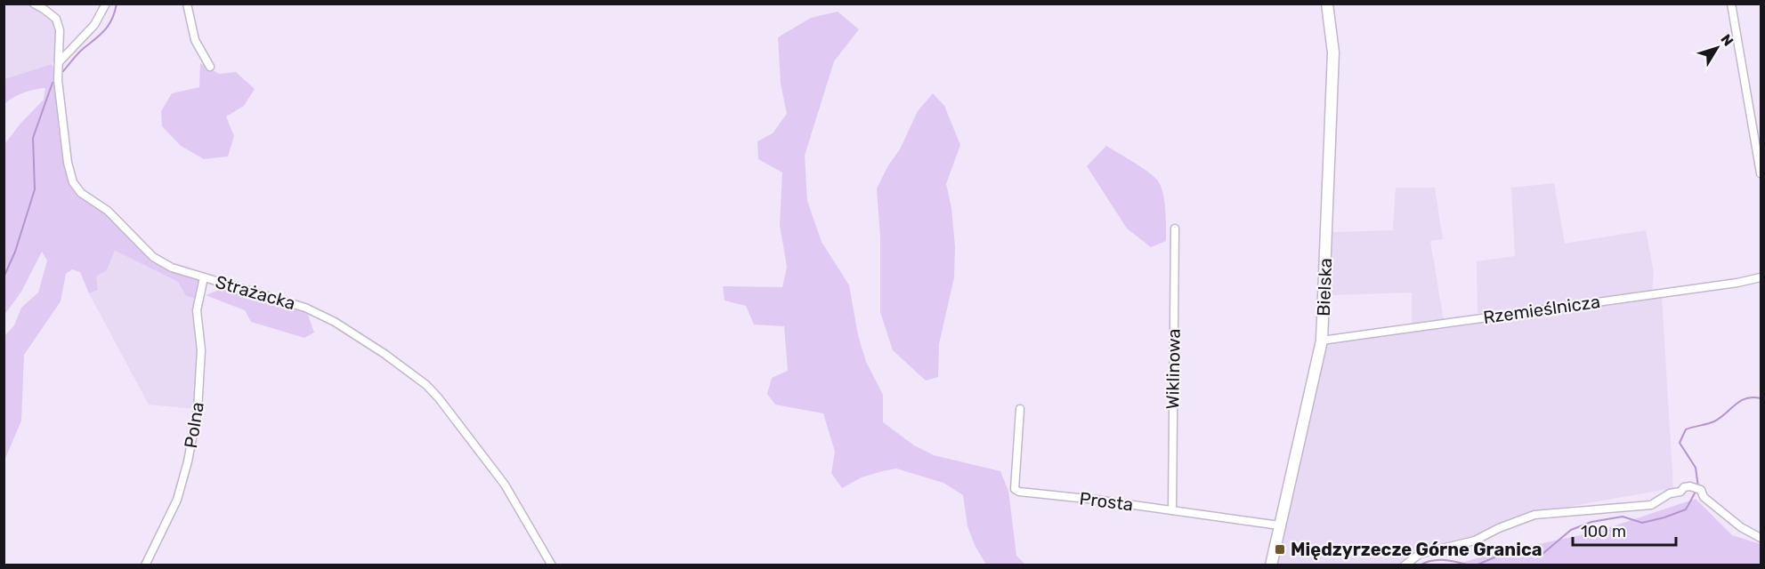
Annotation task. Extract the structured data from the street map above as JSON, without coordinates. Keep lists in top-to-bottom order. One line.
{"streets":{"street":["Bielska","Strażacka","Rzemieślnicza","Wiklinowa","Polna","Prosta"]},"crossings":[["Bielska","Rzemieślnicza"],["Bielska","Prosta"],["Strażacka","Polna"],["Wiklinowa","Prosta"]],"places":{"transit":["Międzyrzecze Górne Granica"]},"scale_bar":"100 m","north":"top right"}
